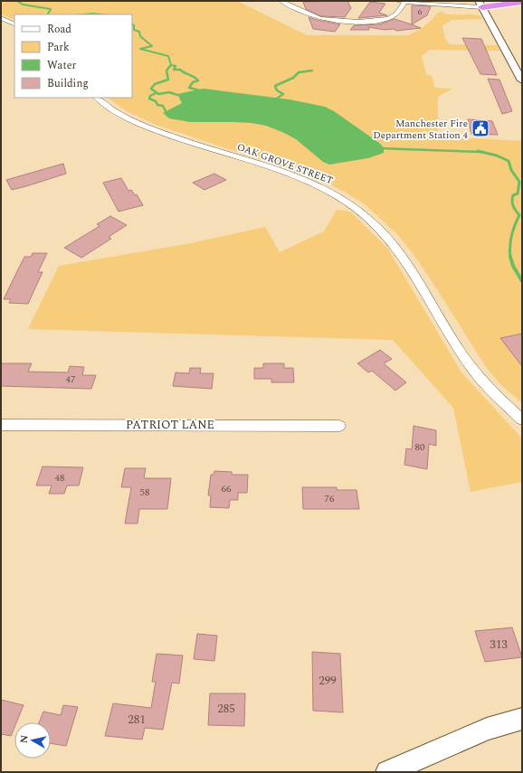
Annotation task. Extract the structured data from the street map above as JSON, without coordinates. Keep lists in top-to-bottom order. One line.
{"streets":{"street":["OAK GROVE STREET","PATRIOT LANE"]},"places":{"public building":["Manchester Fire Department Station 4"]},"house_numbers":["6","47","80","48","66","58","76","313","299","285","281"],"legend":["Road","Park","Water","Building"],"north":"left"}
